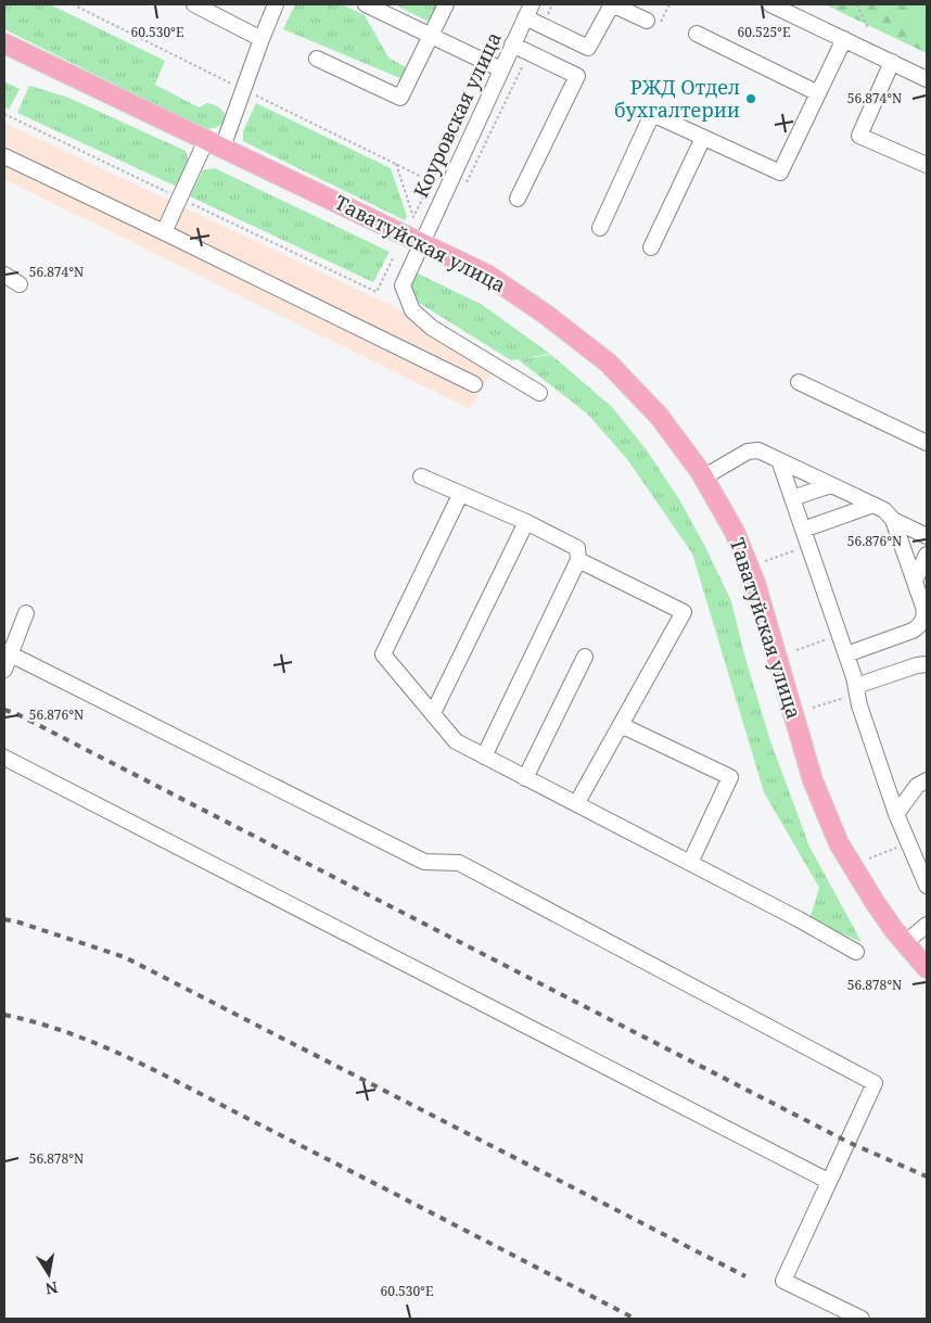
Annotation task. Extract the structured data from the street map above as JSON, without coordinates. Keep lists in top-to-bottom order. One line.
{"streets":{"main road":["Таватуйская улица"],"street":["Коуровская улица"]},"crossings":[["Коуровская улица","Таватуйская улица"]],"places":["РЖД Отдел бухгалтерии"],"north":"bottom","coordinates":["60.530°E","60.525°E","56.874°N","56.876°N","56.878°N"]}
